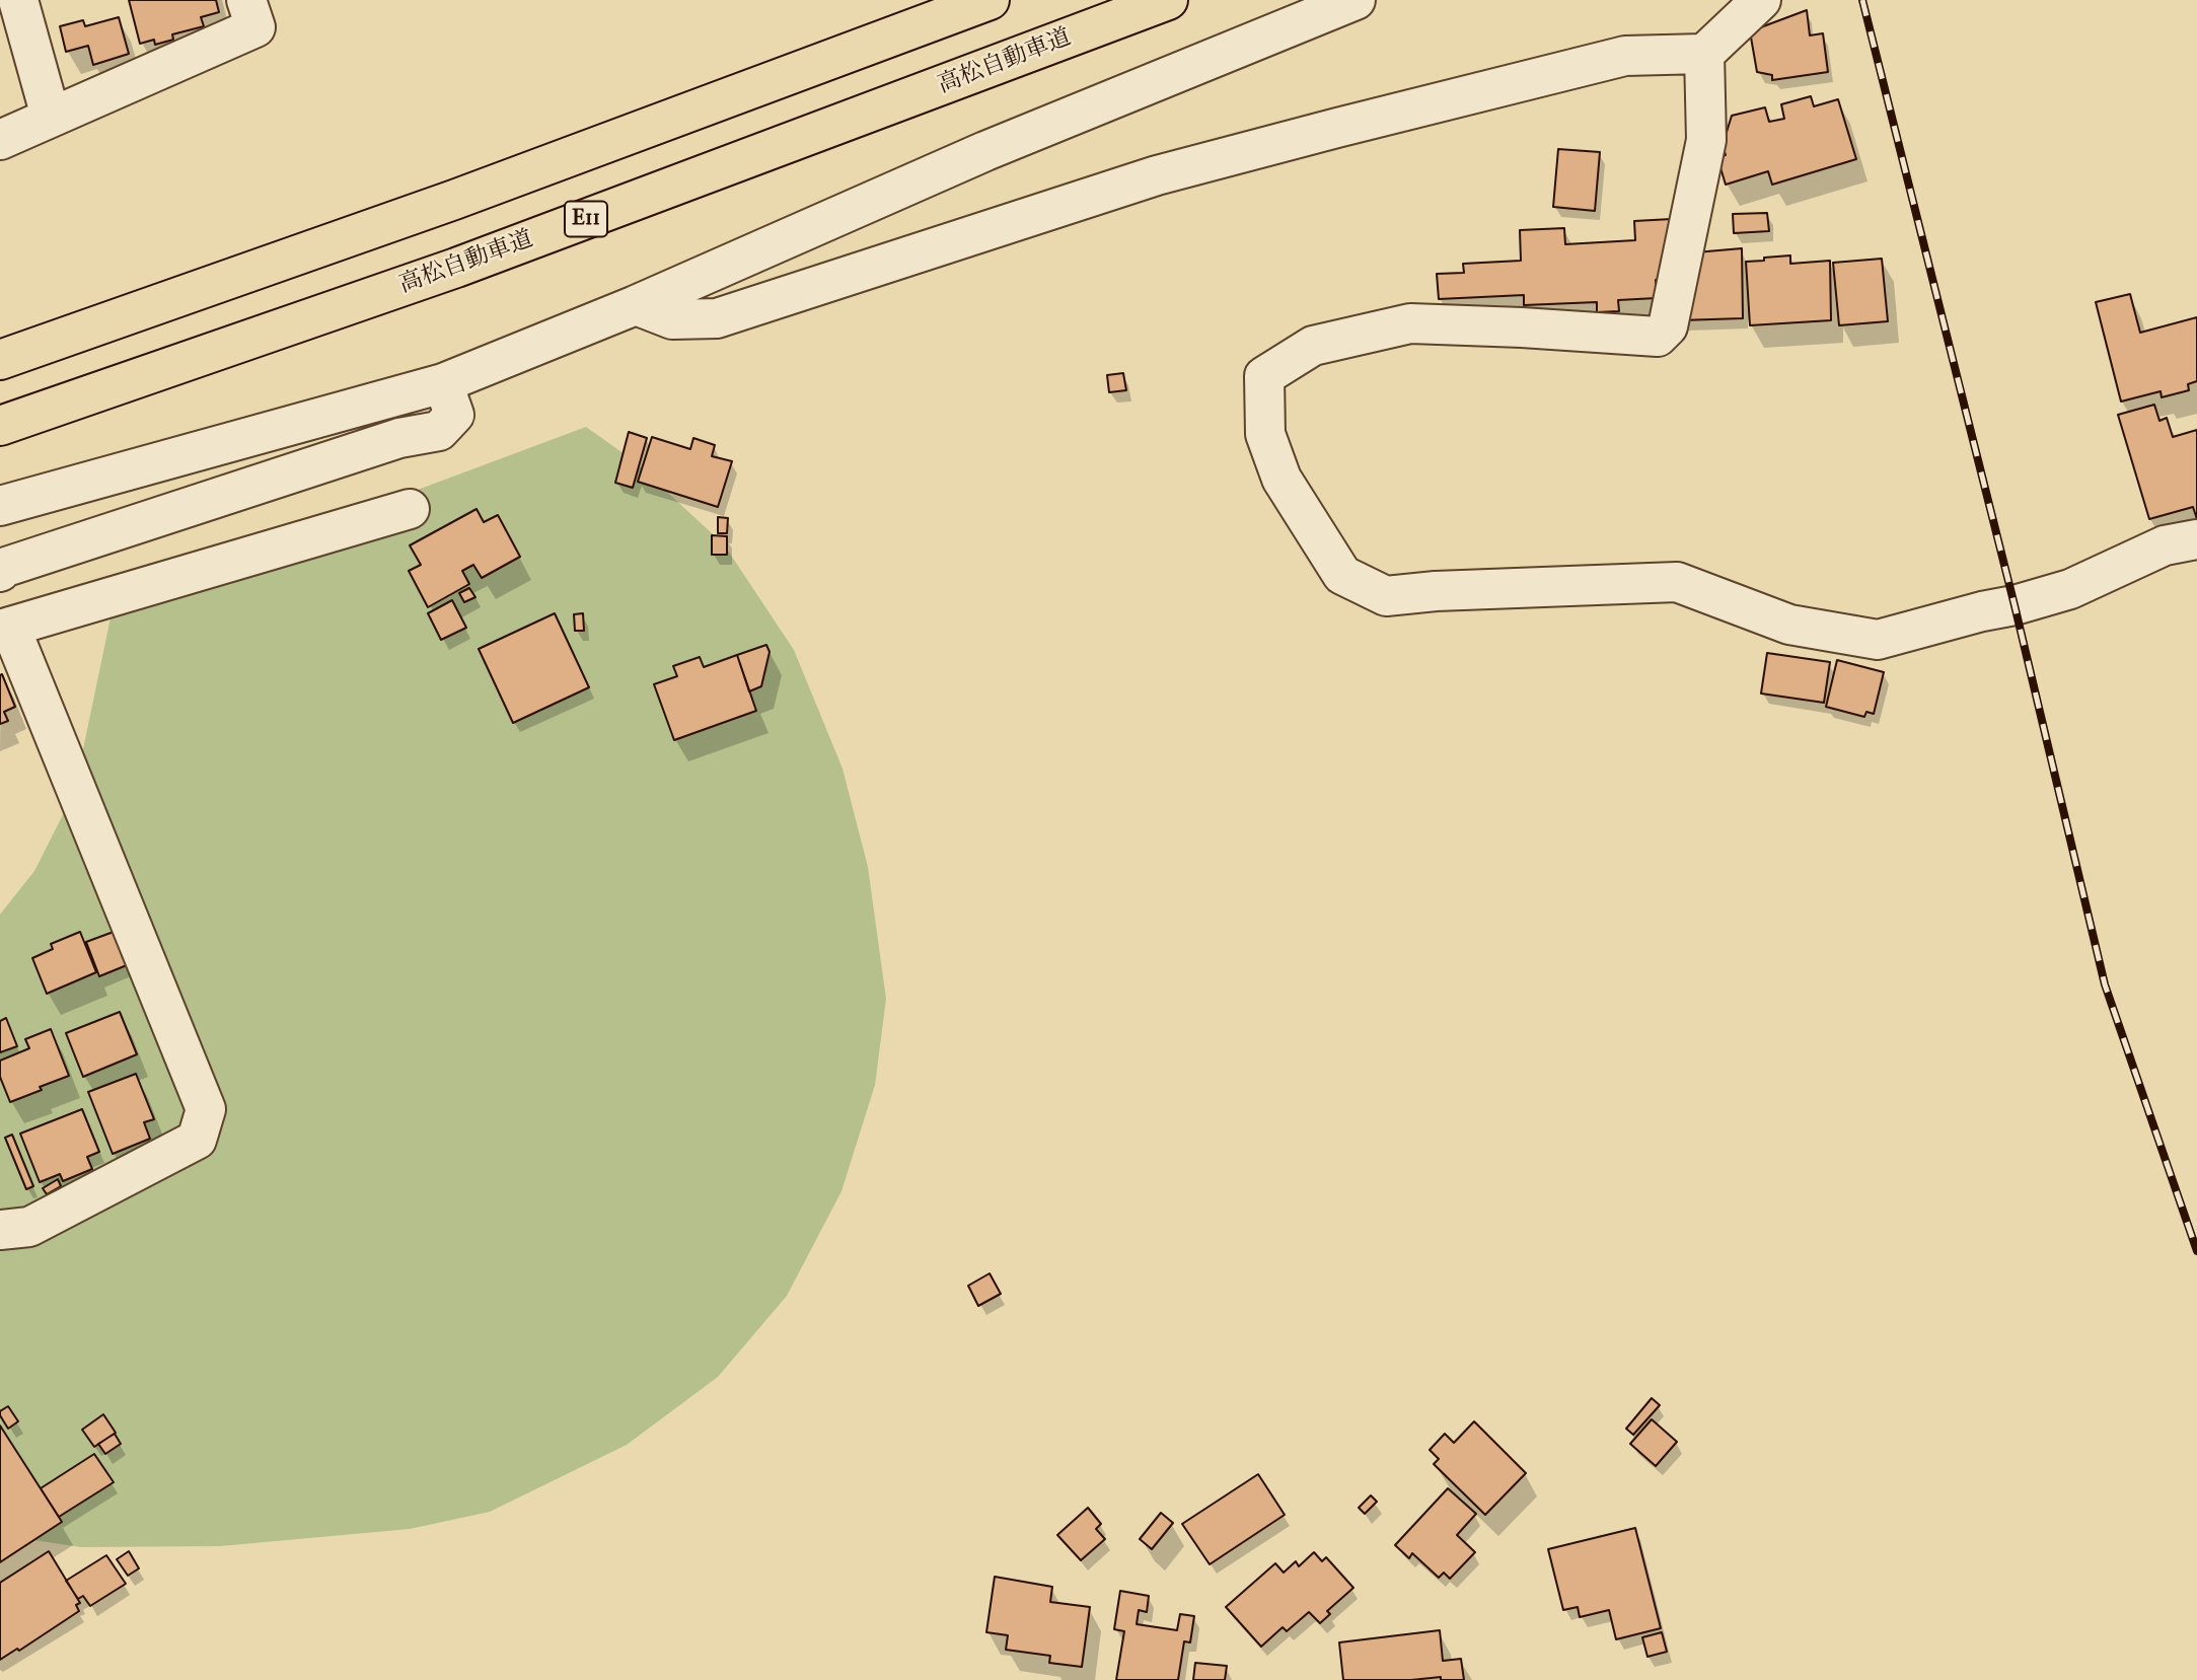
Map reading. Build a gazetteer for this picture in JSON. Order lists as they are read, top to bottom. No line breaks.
{"streets":{"highway":["高松自動車道","E11"]}}
